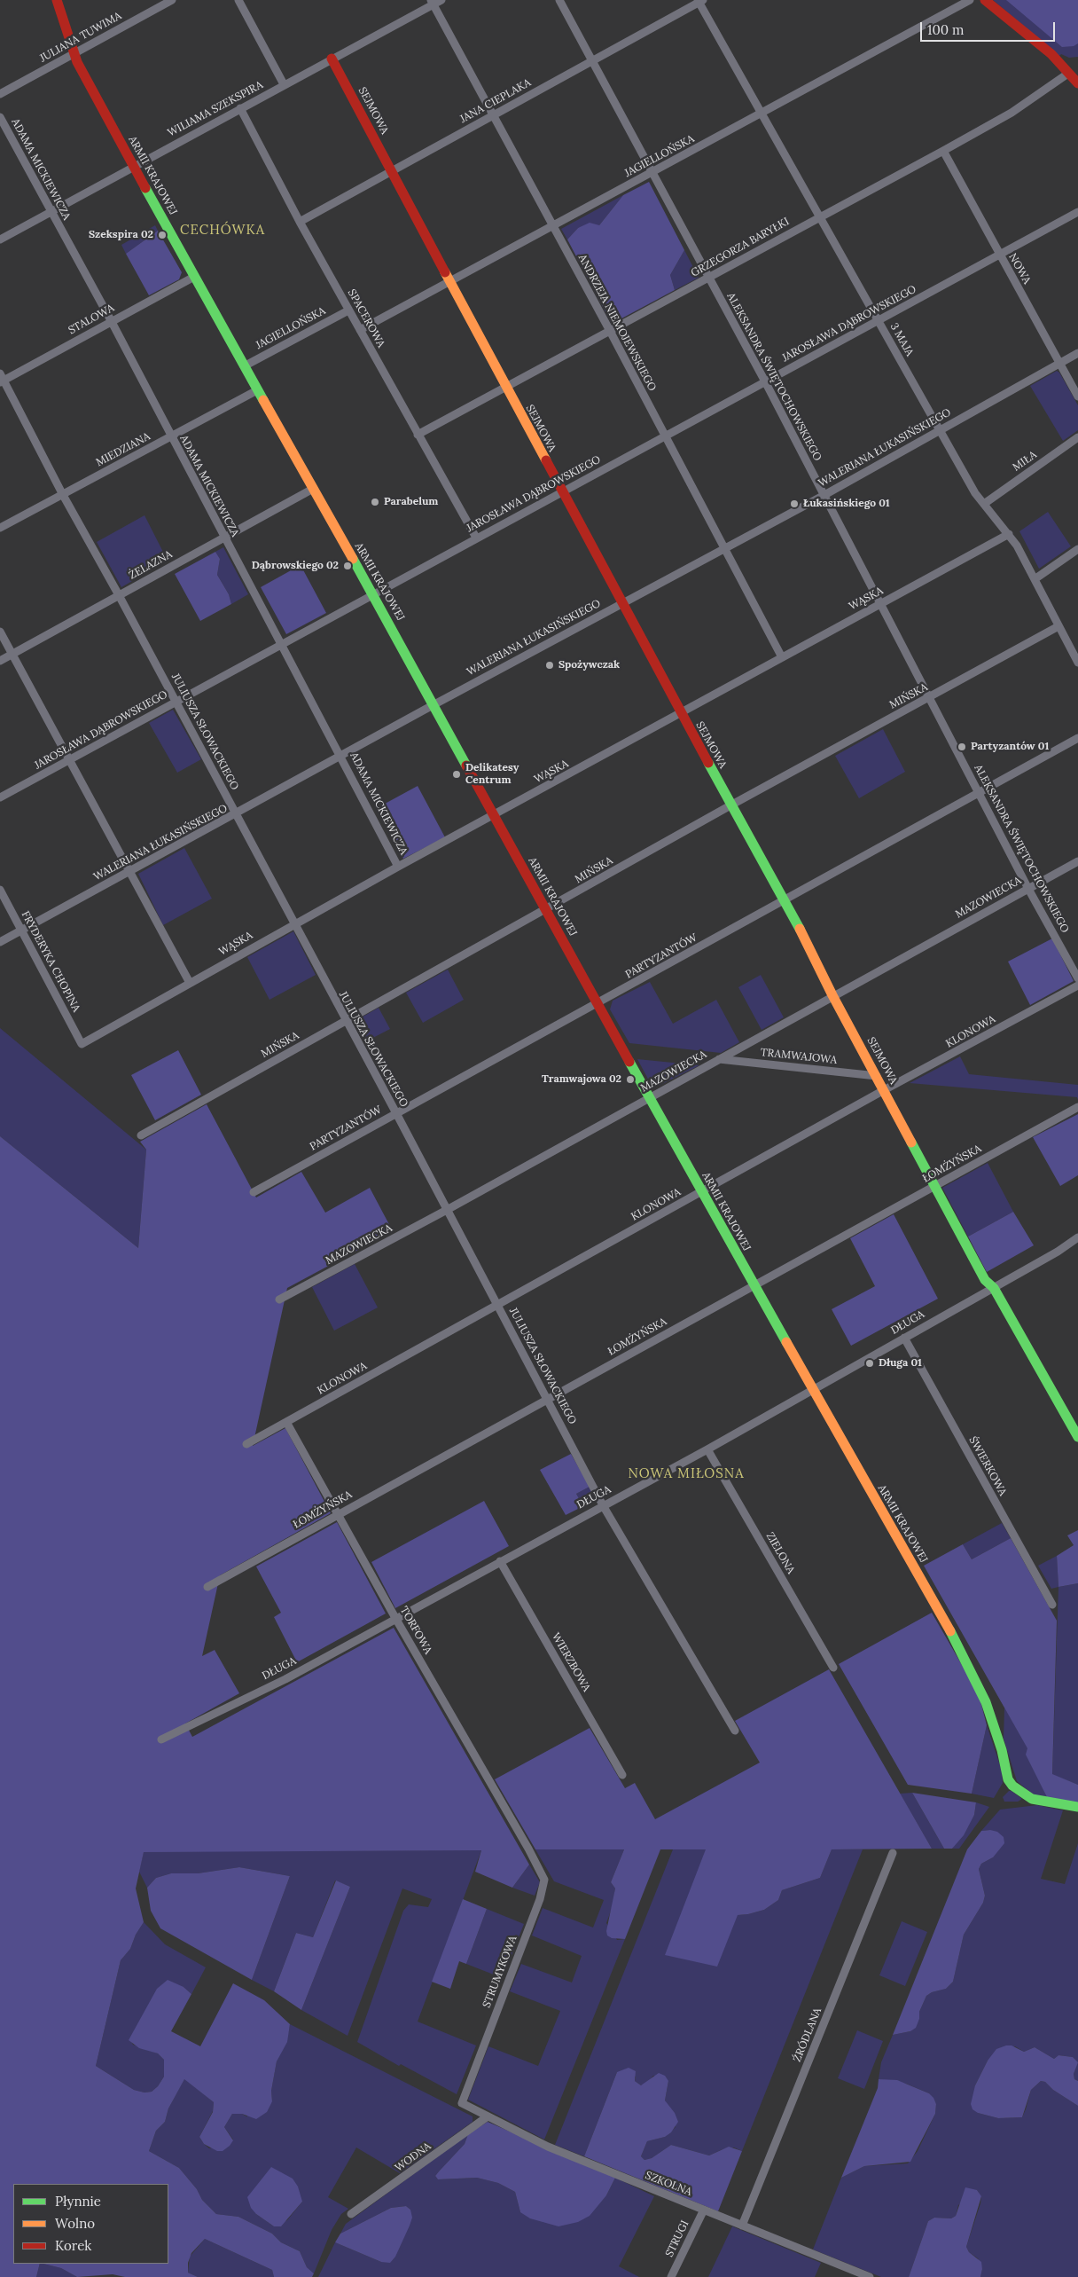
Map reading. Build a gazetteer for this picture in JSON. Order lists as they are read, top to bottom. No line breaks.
{"streets":{"street":["JULIANA TUWIMA","JANA CIEPLAKA","WILIAMA SZEKSPIRA","SEJMOWA","JAGIELLOŃSKA","ADAMA MICKIEWICZA","ARMII KRAJOWEJ","GRZEGORZA BARYŁKI","NOWA","SPACEROWA","STALOWA","ANDRZEJA NIEMOJEWSKIEGO","JAROSŁAWA DĄBROWSKIEGO","3 MAJA","ALEKSANDRA ŚWIĘTOCHOWSKIEGO","WALERIANA ŁUKASIŃSKIEGO","MIEDZIANA","MIŁA","ŻELAZNA","WĄSKA","MIŃSKA","JULIUSZA SŁOWACKIEGO","MAZOWIECKA","PARTYZANTÓW","FRYDERYKA CHOPINA","KLONOWA","TRAMWAJOWA","ŁOMŻYŃSKA","DŁUGA","ŚWIERKOWA","ZIELONA","TORFOWA","WIERZBOWA","STRUMYKOWA","ŹRÓDLANA","WODNA","SZKOLNA","STRUGI"]},"crossings":[["JULIANA TUWIMA","ARMII KRAJOWEJ"],["JANA CIEPLAKA","SEJMOWA"],["JANA CIEPLAKA","SPACEROWA"],["JANA CIEPLAKA","ANDRZEJA NIEMOJEWSKIEGO"],["JANA CIEPLAKA","3 MAJA"],["JANA CIEPLAKA","ALEKSANDRA ŚWIĘTOCHOWSKIEGO"],["WILIAMA SZEKSPIRA","SEJMOWA"],["WILIAMA SZEKSPIRA","ADAMA MICKIEWICZA"],["WILIAMA SZEKSPIRA","ARMII KRAJOWEJ"],["WILIAMA SZEKSPIRA","SPACEROWA"],["WILIAMA SZEKSPIRA","ANDRZEJA NIEMOJEWSKIEGO"],["SEJMOWA","JAGIELLOŃSKA"],["SEJMOWA","GRZEGORZA BARYŁKI"],["SEJMOWA","JAROSŁAWA DĄBROWSKIEGO"],["SEJMOWA","WALERIANA ŁUKASIŃSKIEGO"],["SEJMOWA","WĄSKA"],["SEJMOWA","MIŃSKA"],["SEJMOWA","MAZOWIECKA"],["SEJMOWA","PARTYZANTÓW"],["SEJMOWA","KLONOWA"],["SEJMOWA","TRAMWAJOWA"],["SEJMOWA","ŁOMŻYŃSKA"],["SEJMOWA","DŁUGA"],["JAGIELLOŃSKA","ARMII KRAJOWEJ"],["JAGIELLOŃSKA","SPACEROWA"],["JAGIELLOŃSKA","ANDRZEJA NIEMOJEWSKIEGO"],["JAGIELLOŃSKA","3 MAJA"],["JAGIELLOŃSKA","ALEKSANDRA ŚWIĘTOCHOWSKIEGO"],["ADAMA MICKIEWICZA","STALOWA"],["ADAMA MICKIEWICZA","JAROSŁAWA DĄBROWSKIEGO"],["ADAMA MICKIEWICZA","WALERIANA ŁUKASIŃSKIEGO"],["ADAMA MICKIEWICZA","MIEDZIANA"],["ADAMA MICKIEWICZA","ŻELAZNA"],["ADAMA MICKIEWICZA","WĄSKA"],["ARMII KRAJOWEJ","STALOWA"],["ARMII KRAJOWEJ","JAROSŁAWA DĄBROWSKIEGO"],["ARMII KRAJOWEJ","WALERIANA ŁUKASIŃSKIEGO"],["ARMII KRAJOWEJ","MIEDZIANA"],["ARMII KRAJOWEJ","ŻELAZNA"],["ARMII KRAJOWEJ","WĄSKA"],["ARMII KRAJOWEJ","MIŃSKA"],["ARMII KRAJOWEJ","MAZOWIECKA"],["ARMII KRAJOWEJ","PARTYZANTÓW"],["ARMII KRAJOWEJ","KLONOWA"],["ARMII KRAJOWEJ","ŁOMŻYŃSKA"],["ARMII KRAJOWEJ","DŁUGA"],["GRZEGORZA BARYŁKI","NOWA"],["GRZEGORZA BARYŁKI","SPACEROWA"],["GRZEGORZA BARYŁKI","ANDRZEJA NIEMOJEWSKIEGO"],["GRZEGORZA BARYŁKI","3 MAJA"],["GRZEGORZA BARYŁKI","ALEKSANDRA ŚWIĘTOCHOWSKIEGO"],["NOWA","JAROSŁAWA DĄBROWSKIEGO"],["NOWA","WALERIANA ŁUKASIŃSKIEGO"],["SPACEROWA","JAROSŁAWA DĄBROWSKIEGO"],["STALOWA","JULIUSZA SŁOWACKIEGO"],["ANDRZEJA NIEMOJEWSKIEGO","JAROSŁAWA DĄBROWSKIEGO"],["ANDRZEJA NIEMOJEWSKIEGO","WALERIANA ŁUKASIŃSKIEGO"],["ANDRZEJA NIEMOJEWSKIEGO","WĄSKA"],["JAROSŁAWA DĄBROWSKIEGO","3 MAJA"],["JAROSŁAWA DĄBROWSKIEGO","ALEKSANDRA ŚWIĘTOCHOWSKIEGO"],["JAROSŁAWA DĄBROWSKIEGO","JULIUSZA SŁOWACKIEGO"],["3 MAJA","WALERIANA ŁUKASIŃSKIEGO"],["3 MAJA","MIŁA"],["3 MAJA","WĄSKA"],["3 MAJA","MIŃSKA"],["ALEKSANDRA ŚWIĘTOCHOWSKIEGO","WALERIANA ŁUKASIŃSKIEGO"],["ALEKSANDRA ŚWIĘTOCHOWSKIEGO","WĄSKA"],["ALEKSANDRA ŚWIĘTOCHOWSKIEGO","MIŃSKA"],["ALEKSANDRA ŚWIĘTOCHOWSKIEGO","MAZOWIECKA"],["ALEKSANDRA ŚWIĘTOCHOWSKIEGO","PARTYZANTÓW"],["WALERIANA ŁUKASIŃSKIEGO","JULIUSZA SŁOWACKIEGO"],["WALERIANA ŁUKASIŃSKIEGO","FRYDERYKA CHOPINA"],["MIEDZIANA","JULIUSZA SŁOWACKIEGO"],["ŻELAZNA","JULIUSZA SŁOWACKIEGO"],["WĄSKA","JULIUSZA SŁOWACKIEGO"],["WĄSKA","FRYDERYKA CHOPINA"],["MIŃSKA","JULIUSZA SŁOWACKIEGO"],["JULIUSZA SŁOWACKIEGO","MAZOWIECKA"],["JULIUSZA SŁOWACKIEGO","PARTYZANTÓW"],["JULIUSZA SŁOWACKIEGO","KLONOWA"],["JULIUSZA SŁOWACKIEGO","ŁOMŻYŃSKA"],["JULIUSZA SŁOWACKIEGO","DŁUGA"],["MAZOWIECKA","TRAMWAJOWA"],["KLONOWA","TORFOWA"],["ŁOMŻYŃSKA","TORFOWA"],["DŁUGA","ŚWIERKOWA"],["DŁUGA","ZIELONA"],["DŁUGA","TORFOWA"],["DŁUGA","WIERZBOWA"],["TORFOWA","STRUMYKOWA"],["STRUMYKOWA","SZKOLNA"],["ŹRÓDLANA","SZKOLNA"],["WODNA","SZKOLNA"],["SZKOLNA","STRUGI"]],"districts":["CECHÓWKA","NOWA MIŁOSNA"],"places":["Szekspira 02","Parabelum","Łukasińskiego 01","Dąbrowskiego 02","Spożywczak","Partyzantów 01","Delikatesy Centrum","Tramwajowa 02","Długa 01"],"legend":["Płynnie","Wolno","Korek"],"scale_bar":"100 m"}
